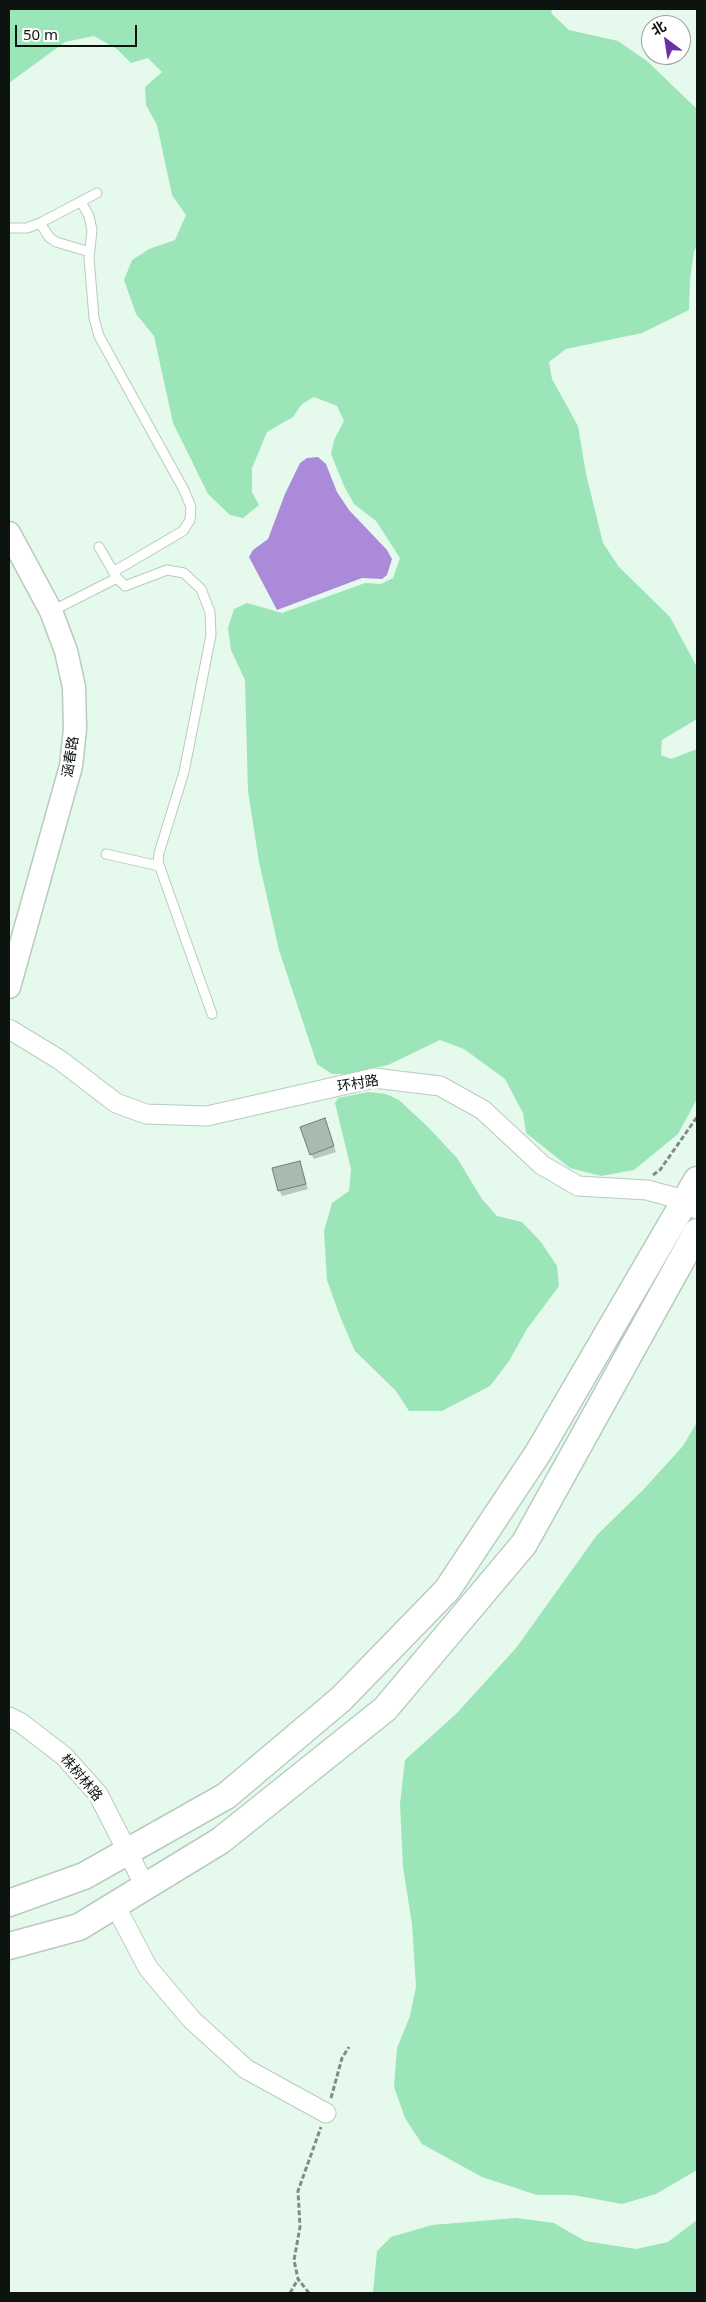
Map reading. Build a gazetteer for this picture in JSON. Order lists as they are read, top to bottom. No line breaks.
{"streets":{"street":["涵春路","环村路","株树林路"]},"scale_bar":"50 m","north":"top left"}
